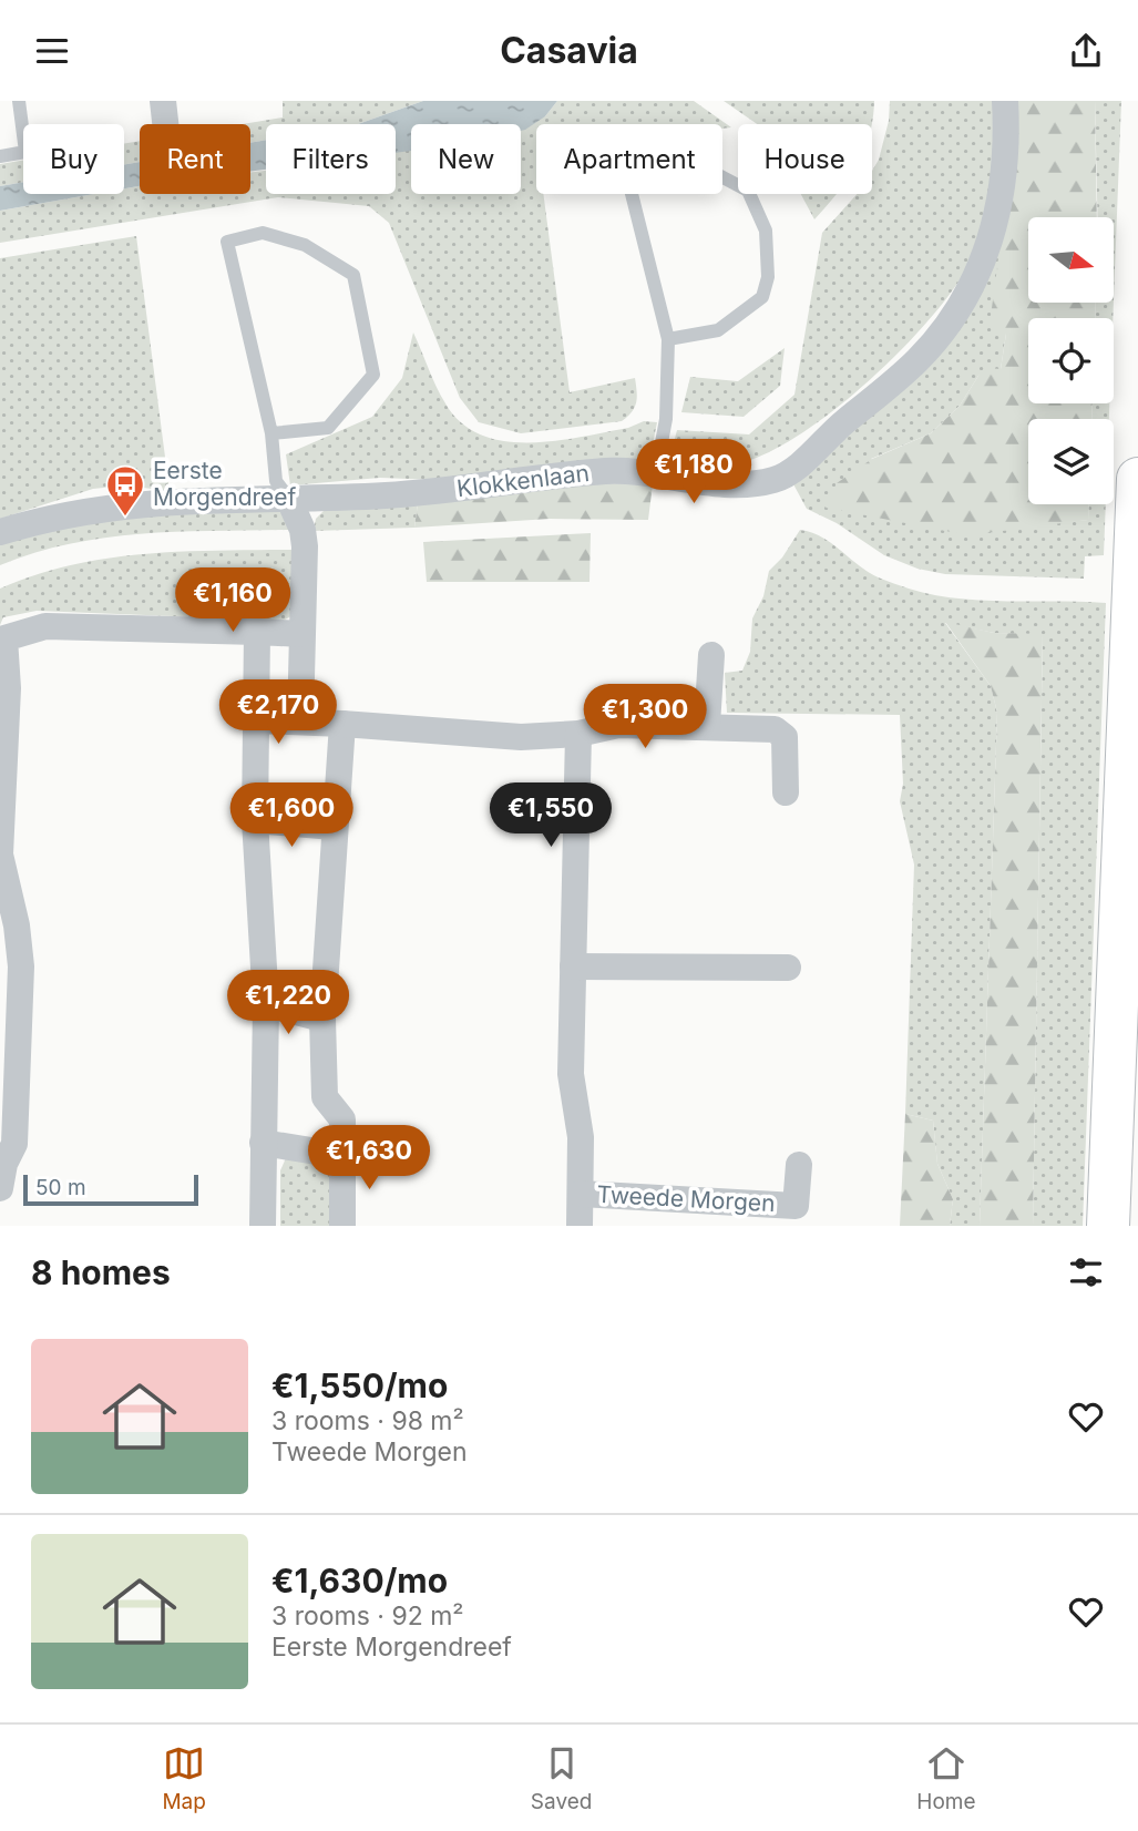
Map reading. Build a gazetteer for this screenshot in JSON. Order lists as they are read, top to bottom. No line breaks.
{"streets":{"street":["Klokkenlaan","Tweede Morgen"]},"places":{"bus stop":["Eerste Morgendreef"]},"scale_bar":"50 m","north":"right","page":{"header":"Casavia","chip":["Buy","Rent","Filters","New","Apartment","House"],"price":["€1,180","€1,160","€2,170","€1,300","€1,600","€1,550","€1,220","€1,630"],"scale":"50 m","heading":"8 homes","list":[{"name":"€1,550/mo","note":"3 rooms · 98 m² · Tweede Morgen"},{"name":"€1,630/mo","note":"3 rooms · 92 m² · Eerste Morgendreef"}],"tabs":["Map","Saved","Home"]}}
